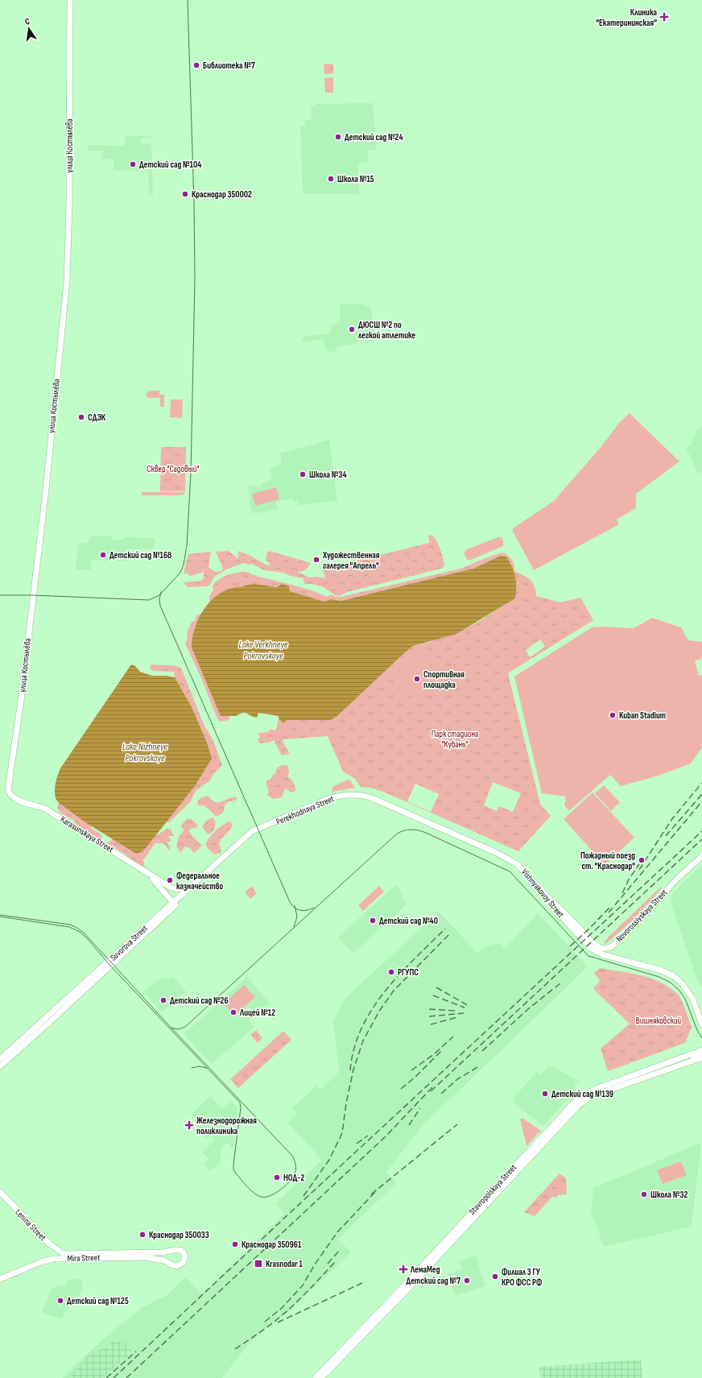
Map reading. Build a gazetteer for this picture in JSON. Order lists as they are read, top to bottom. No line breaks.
{"streets":{"main road":["улица Костылёва","Perekhodnaya Street","Karasunskaya Street","Vishnyakovoy Street","Novorossiyskaya Street","Suvorova Street","Stavropolskaya Street","Lenina Street","Mira Street"]},"crossings":[["улица Костылёва","Karasunskaya Street"],["Perekhodnaya Street","Vishnyakovoy Street"],["Perekhodnaya Street","Suvorova Street"],["Karasunskaya Street","Suvorova Street"],["Vishnyakovoy Street","Novorossiyskaya Street"],["Lenina Street","Mira Street"]],"water":["Lake Verkhneye Pokrovskoye","Lake Nizhneye Pokrovskoye"],"parks":["Сквер \"Садовый\"","Парк стадиона \"Кубань\"","Вишняковский"],"places":{"health":["Клиника \"Екатерининская\"","Железнодорожная поликлиника","ЛемаМед"],"other":["Библиотека №7","Детский сад №24","Детский сад №104","Школа №15","Краснодар 350002","ДЮСШ №2 по легкой атлетике","СДЭК","Школа №34","Детский сад №168","Художественная галерея \"Апрель\"","Спортивная площадка","Kuban Stadium","Пожарный поезд ст. \"Краснодар\"","Федеральное казначейство","Детский сад №40","РГУПС","Детский сад №26","Лицей №12","Детский сад №139","НОД-2","Школа №32","Краснодар 350033","Краснодар 350961","Филиал 3 ГУ КРО ФСС РФ","Детский сад №7","Детский сад №125"],"transit":["Krasnodar 1"]},"north":"top"}
